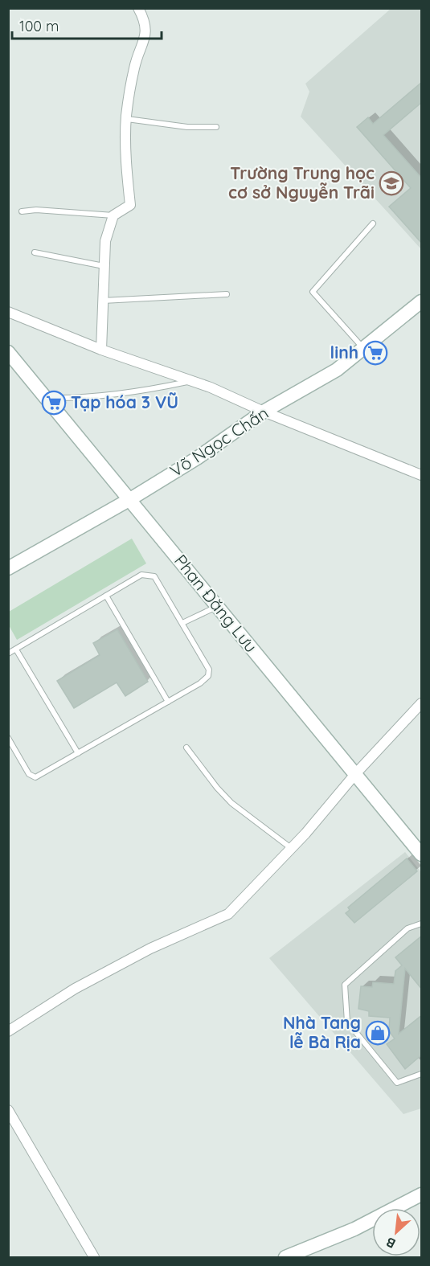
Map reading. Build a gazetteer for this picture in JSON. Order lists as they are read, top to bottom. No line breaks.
{"streets":{"street":["Võ Ngọc Chấn","Phan Đăng Lưu"]},"crossings":[["Võ Ngọc Chấn","Phan Đăng Lưu"]],"places":{"school or university":["Trường Trung học cơ sở Nguyễn Trãi"],"supermarket":["linh","Tạp hóa 3 VŨ"],"shop":["Nhà Tang lễ Bà Rịa"]},"scale_bar":"100 m","north":"bottom left"}
